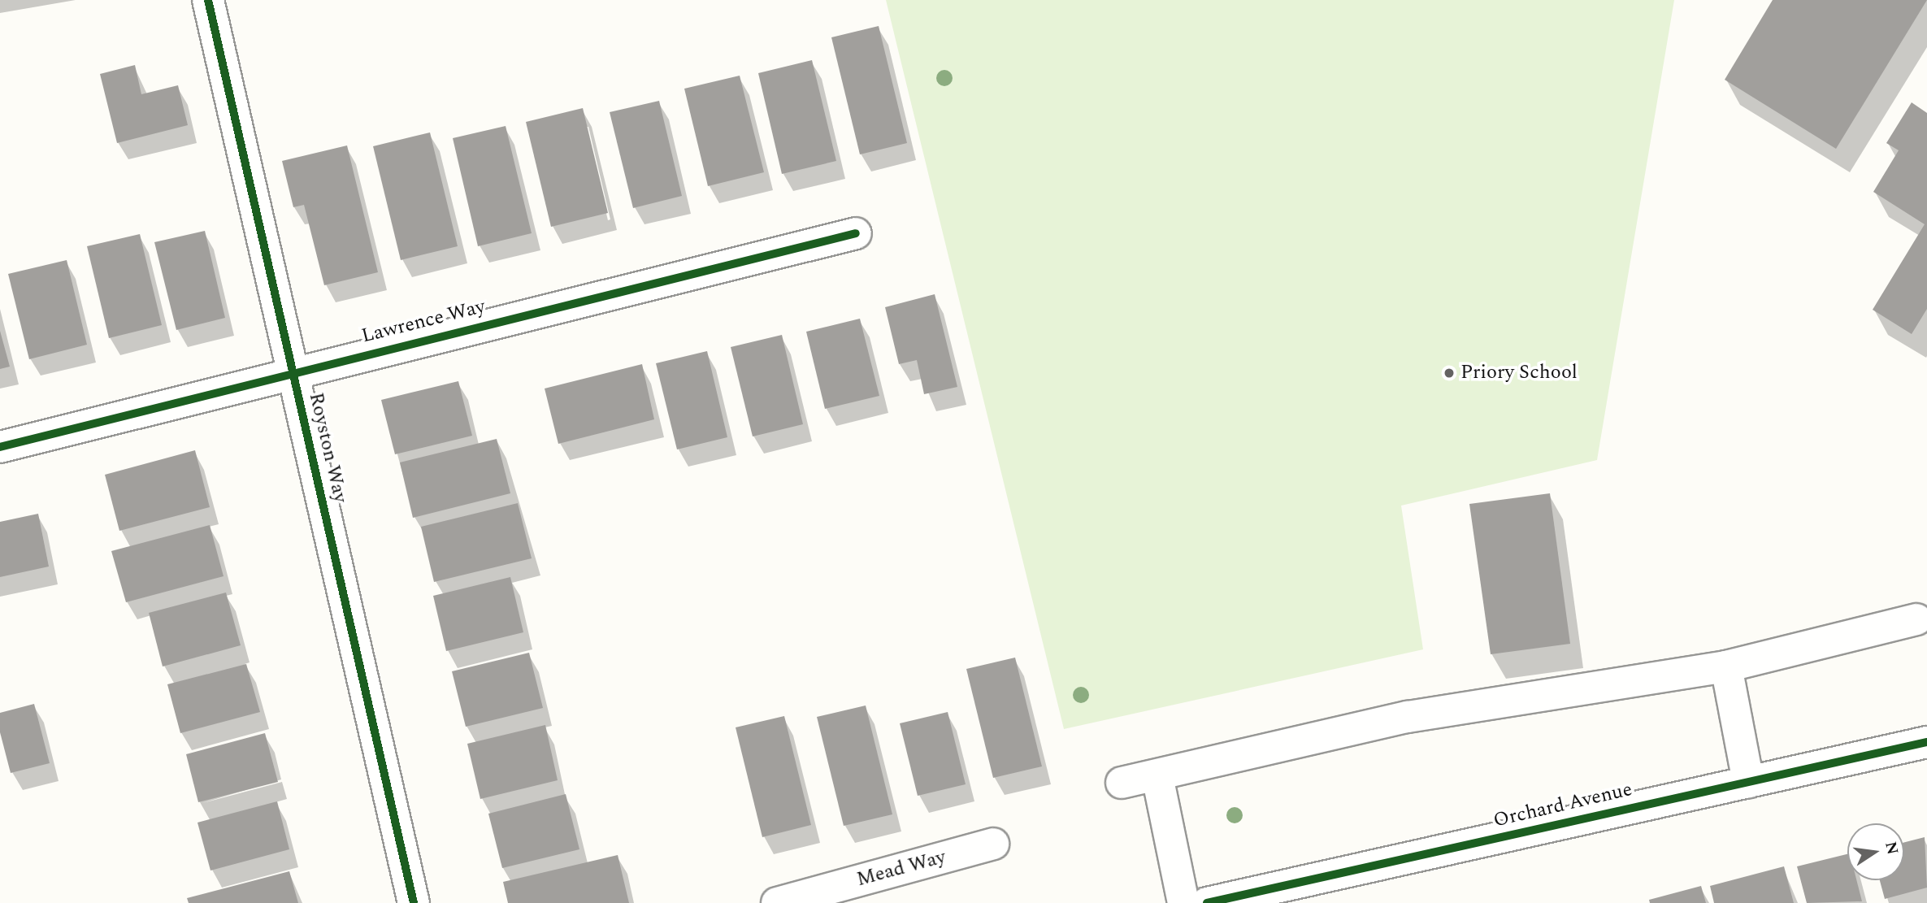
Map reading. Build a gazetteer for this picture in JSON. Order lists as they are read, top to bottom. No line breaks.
{"streets":{"street":["Lawrence Way","Royston Way","Orchard Avenue","Mead Way"]},"crossings":[["Lawrence Way","Royston Way"]],"places":["Priory School"],"north":"right"}
